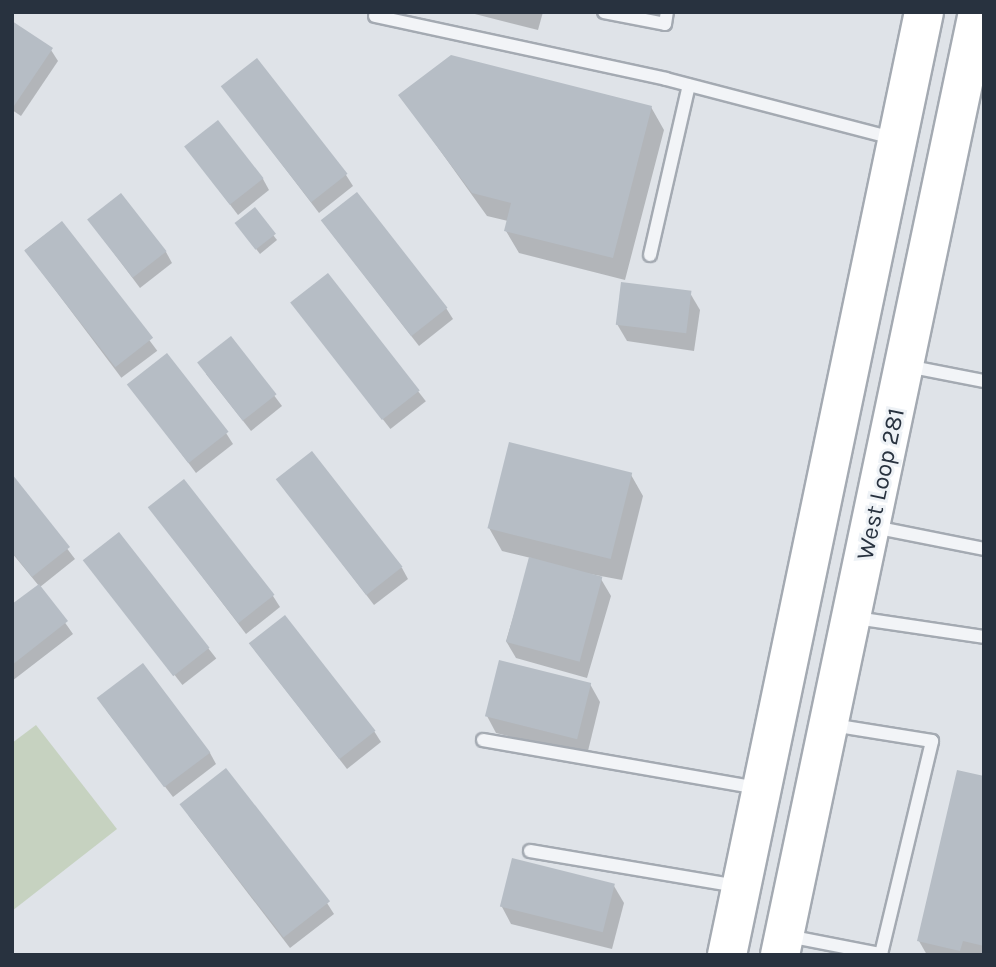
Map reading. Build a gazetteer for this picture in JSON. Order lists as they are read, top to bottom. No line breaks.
{"streets":{"highway":["West Loop 281"]}}
